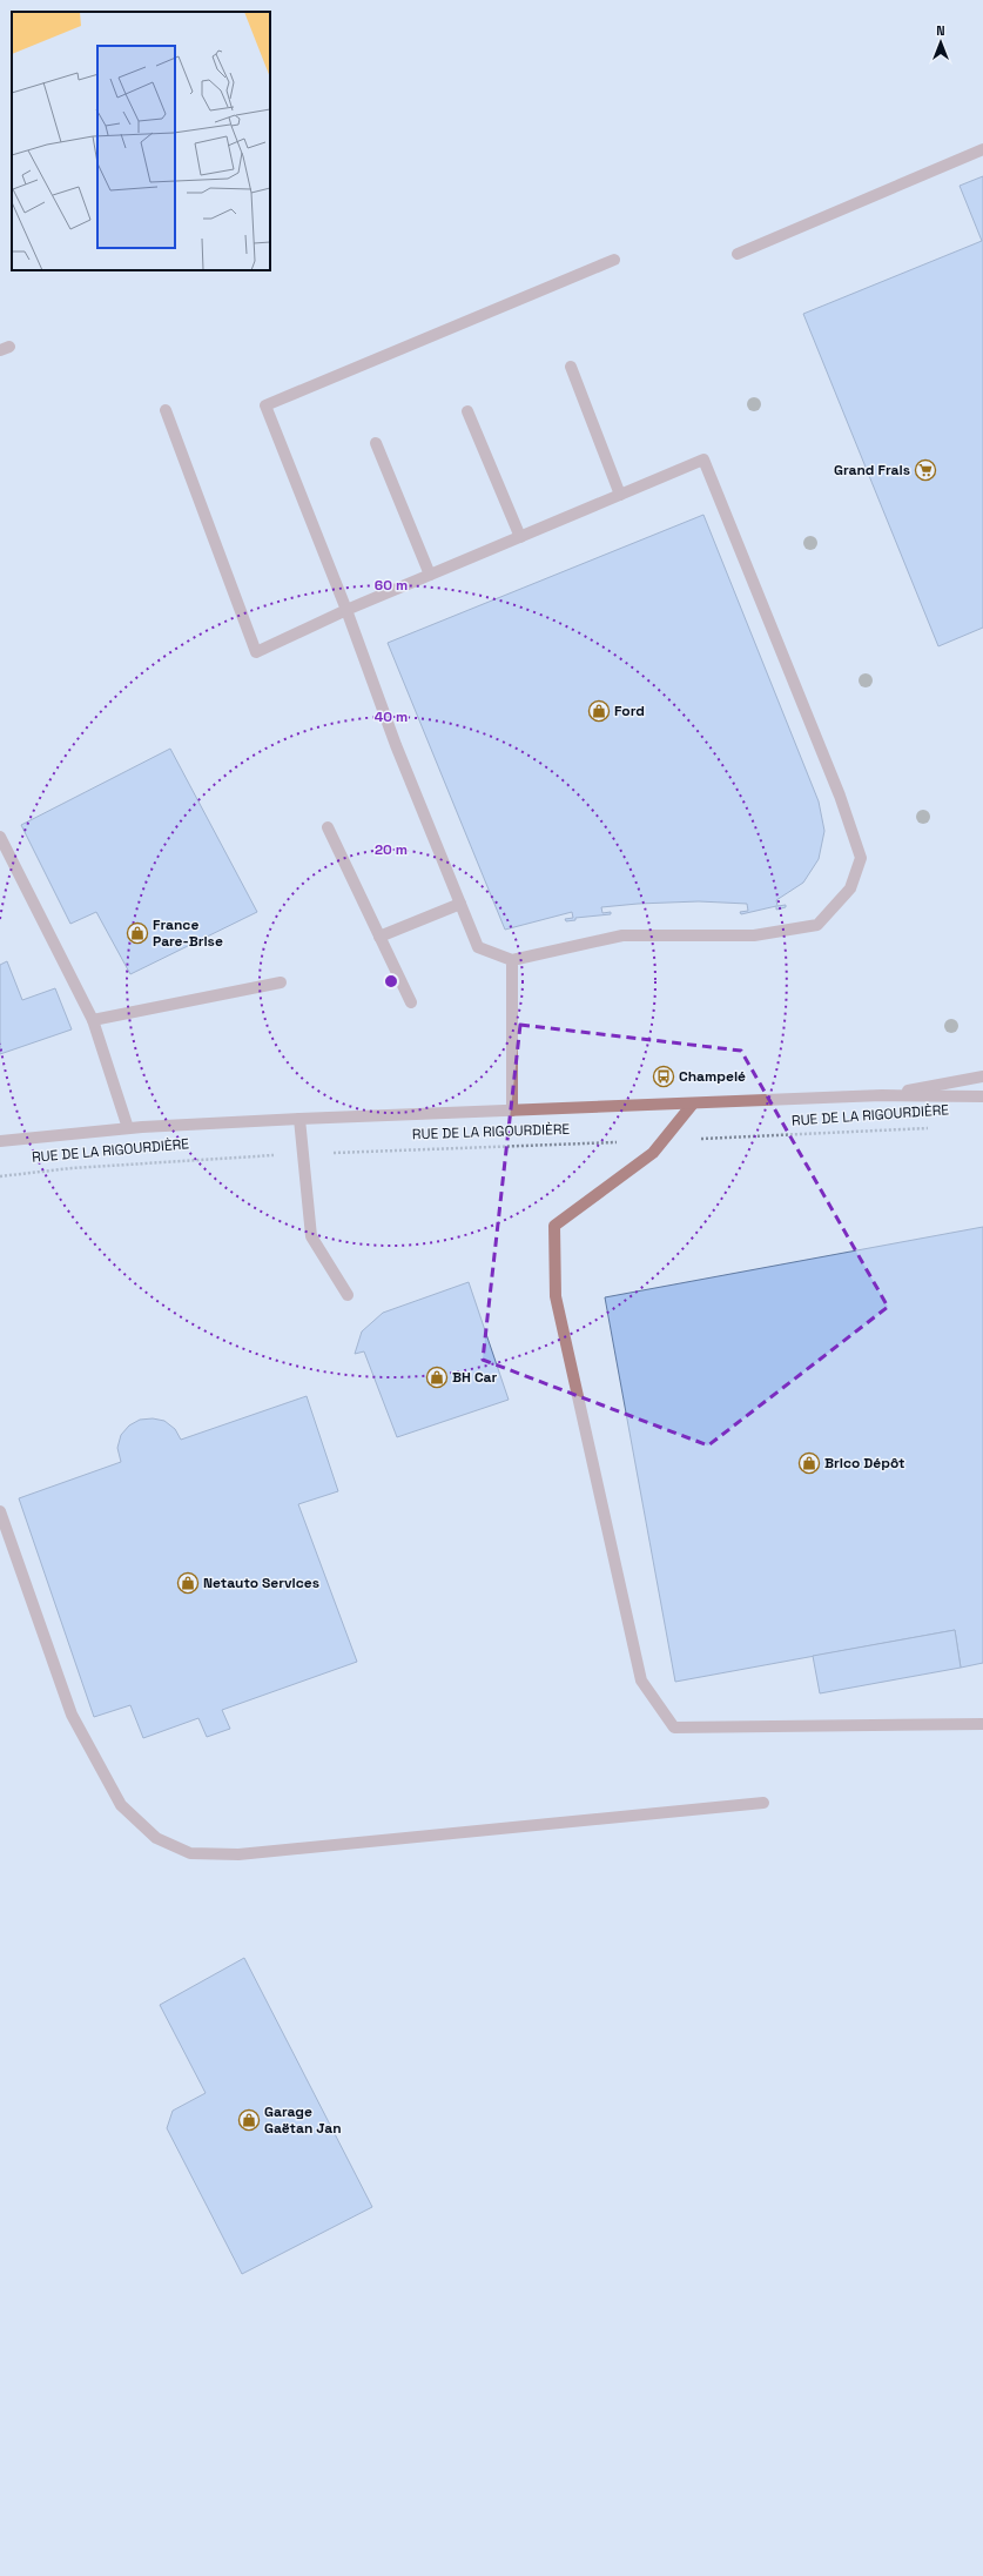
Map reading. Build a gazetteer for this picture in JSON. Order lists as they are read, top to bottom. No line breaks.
{"streets":{"street":["RUE DE LA RIGOURDIÈRE"]},"places":{"supermarket":["Grand Frais"],"shop":["Ford","France Pare-Brise","BH Car","Brico Dépôt","Netauto Services","Garage Gaëtan Jan"],"bus stop":["Champelé"]},"north":"top","rings":["60 m","40 m","20 m"]}
